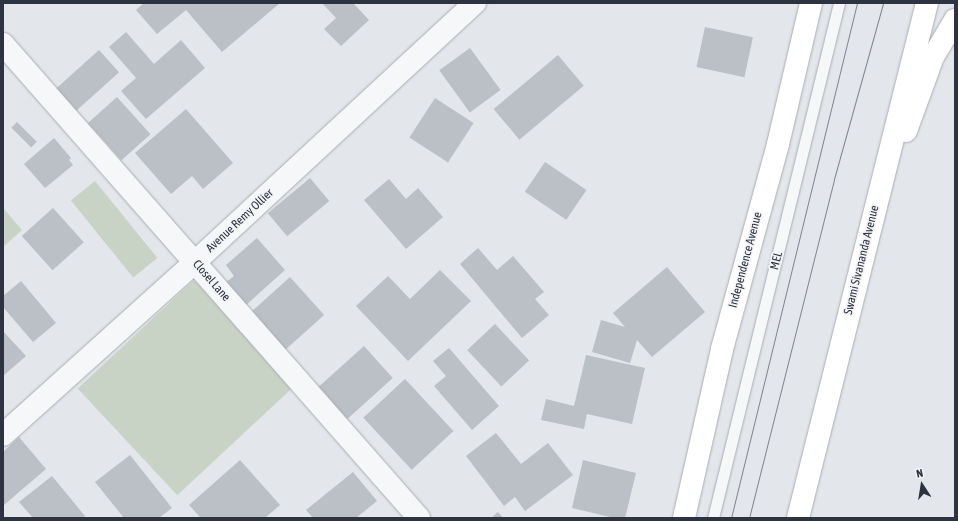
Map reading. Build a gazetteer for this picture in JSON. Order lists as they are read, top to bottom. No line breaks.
{"streets":{"street":["Avenue Remy Ollier","Independence Avenue","Swami Sivananda Avenue","Closel Lane"],"lane":["MEL"]},"crossings":[["Avenue Remy Ollier","Closel Lane"]],"north":"top"}
